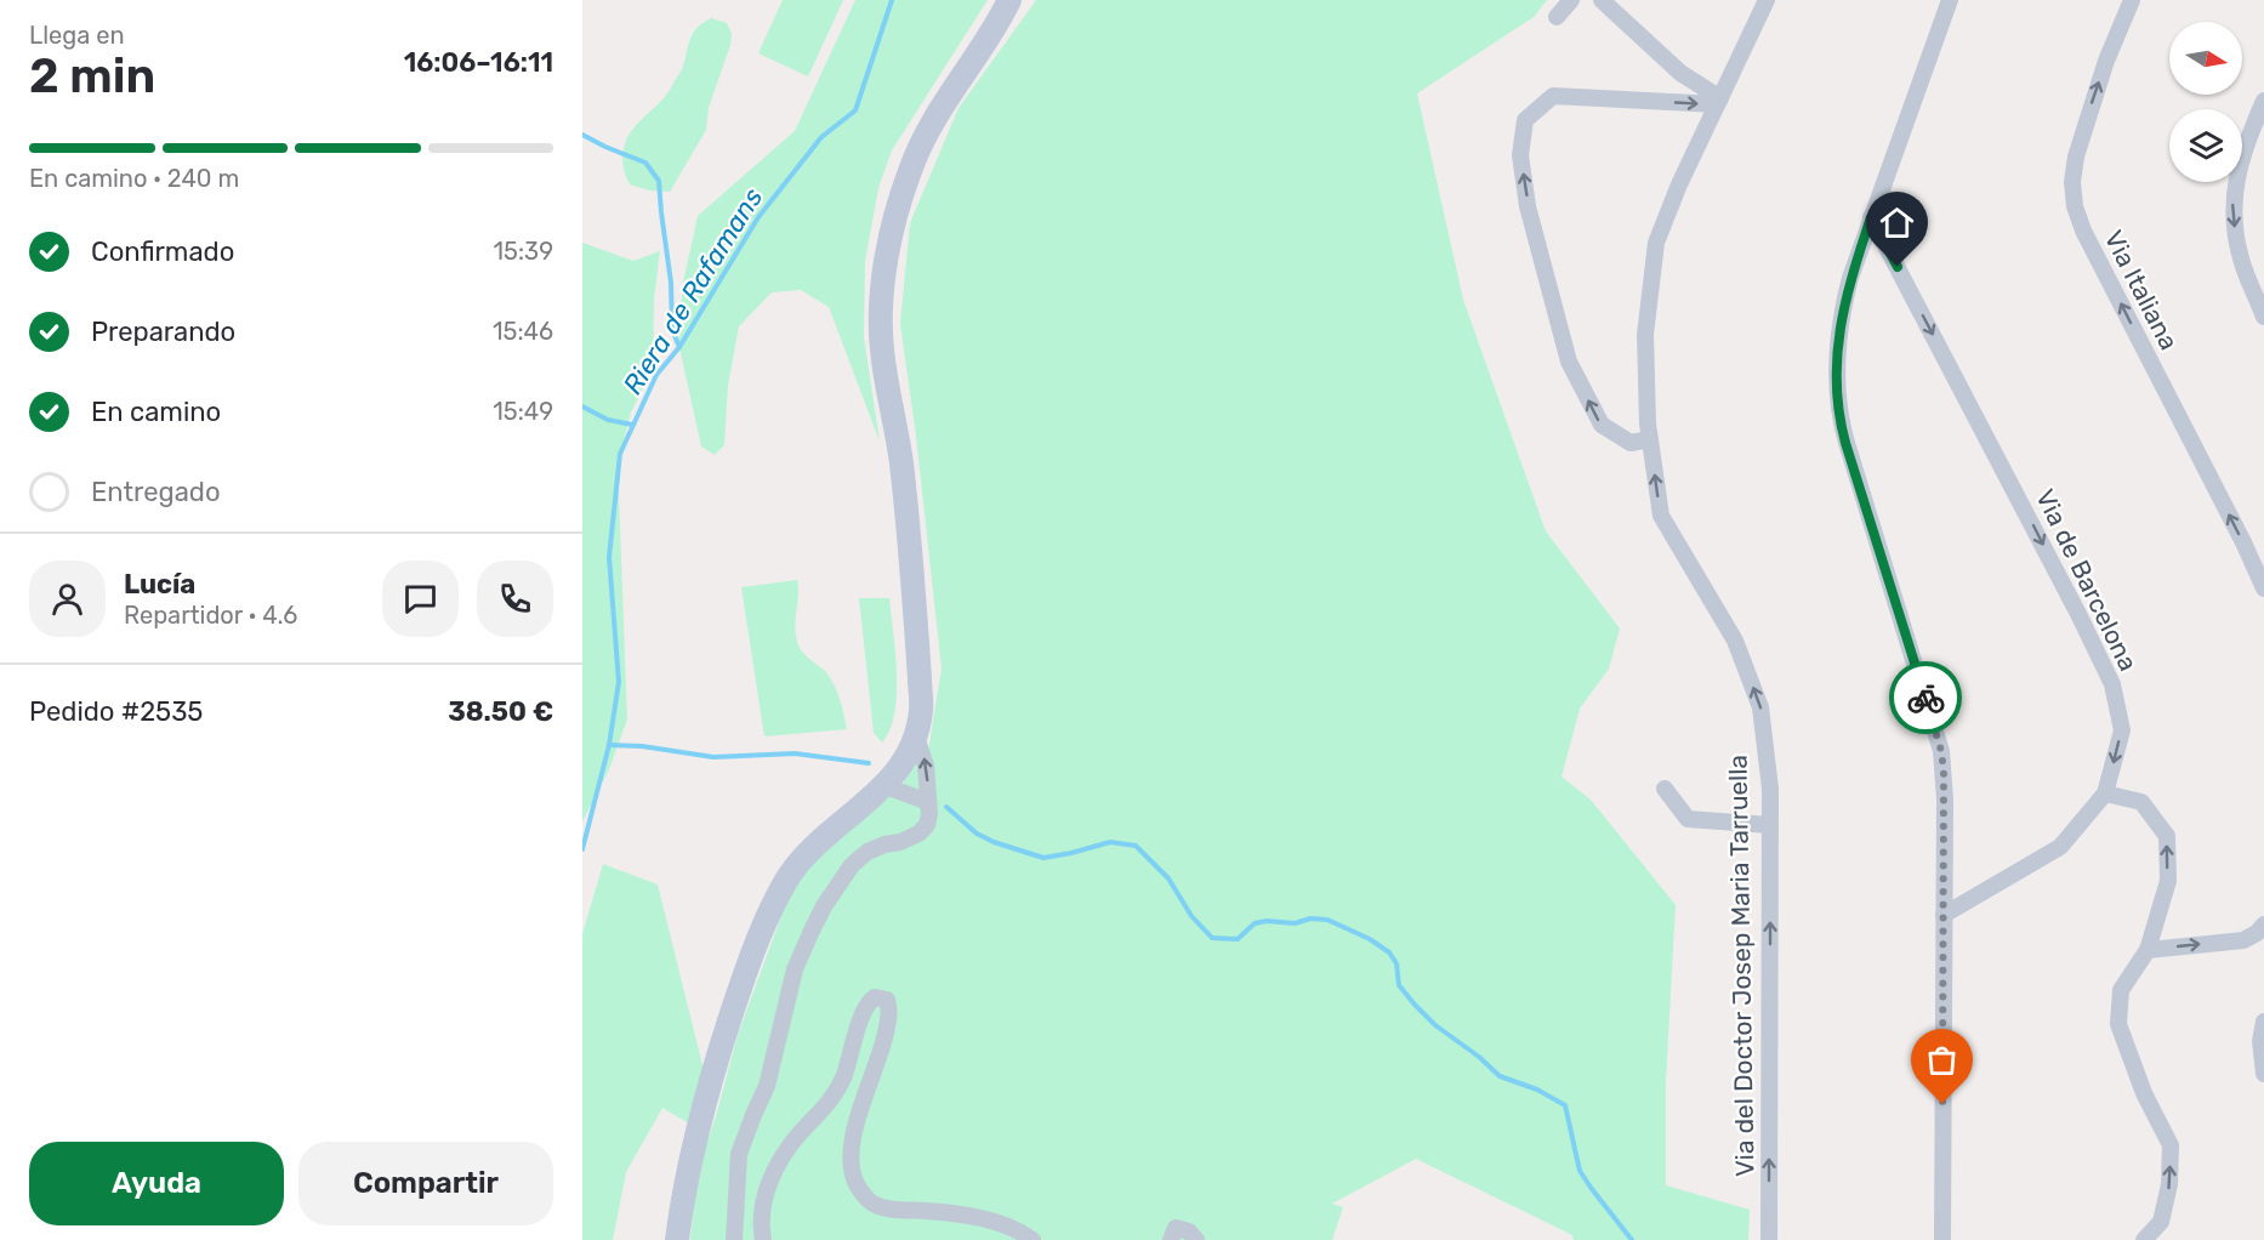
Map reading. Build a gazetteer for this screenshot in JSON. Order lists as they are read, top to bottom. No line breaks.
{"streets":{"street":["Via Italiana","Via de Barcelona","Via del Doctor Josep Maria Tarruella"]},"one_way":["Via Italiana","Via del Doctor Josep Maria Tarruella"],"water":["Riera de Rafamans"],"north":"right","page":{"heading":["2 min","Llega en","16:06–16:11"],"panel":["Lucía","Repartidor · 4.6","Pedido #2535","38.50 €"],"bar":"En camino · 240 m","list":[["Confirmado","15:39"],["Preparando","15:46"],["En camino","15:49"],"Entregado"],"buttons":["Ayuda","Compartir"]}}
